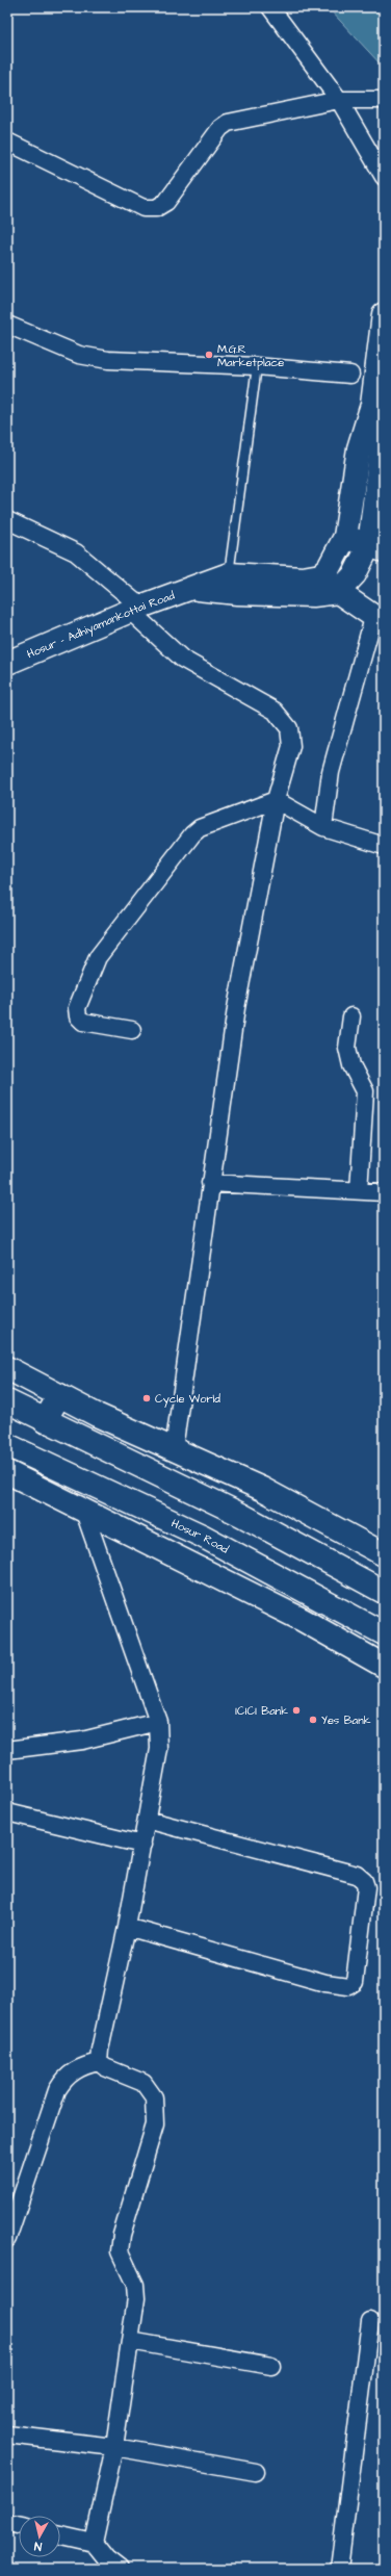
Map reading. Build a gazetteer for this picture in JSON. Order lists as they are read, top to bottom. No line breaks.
{"streets":{"main road":["Hosur - Adhiyamankottai Road","Hosur Road"]},"places":["M.G.R Marketplace","Cycle World","ICICI Bank","Yes Bank"],"north":"bottom"}
